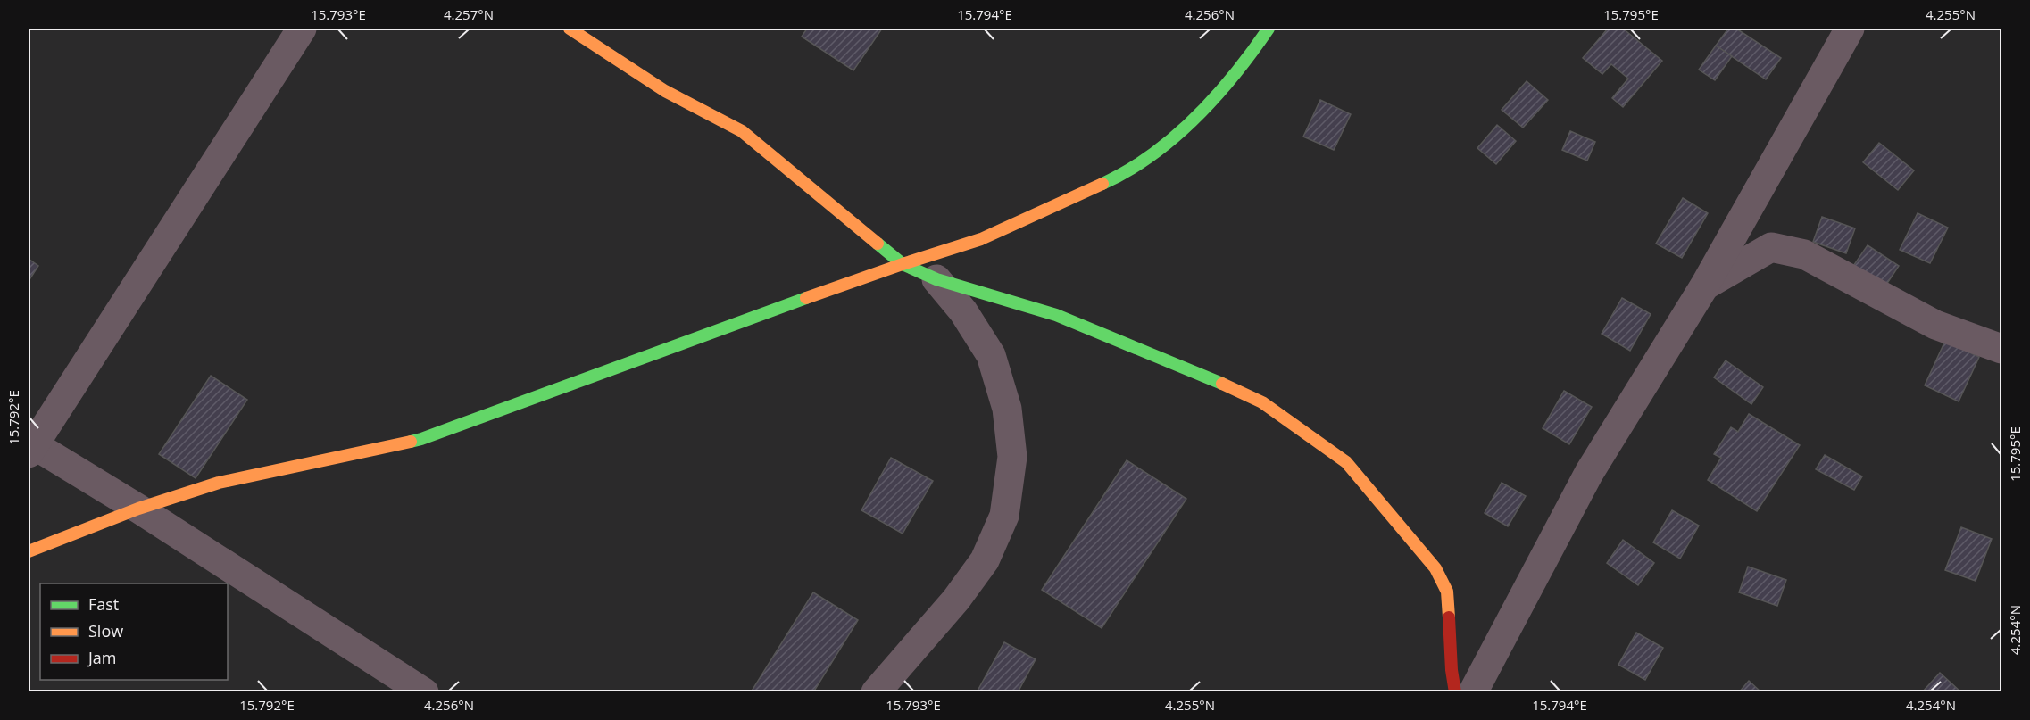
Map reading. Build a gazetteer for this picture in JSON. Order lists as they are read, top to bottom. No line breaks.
{"legend":["Fast","Slow","Jam"],"coordinates":["15.793°E","4.257°N","15.794°E","4.256°N","15.795°E","4.255°N","15.792°E","4.254°N"]}
